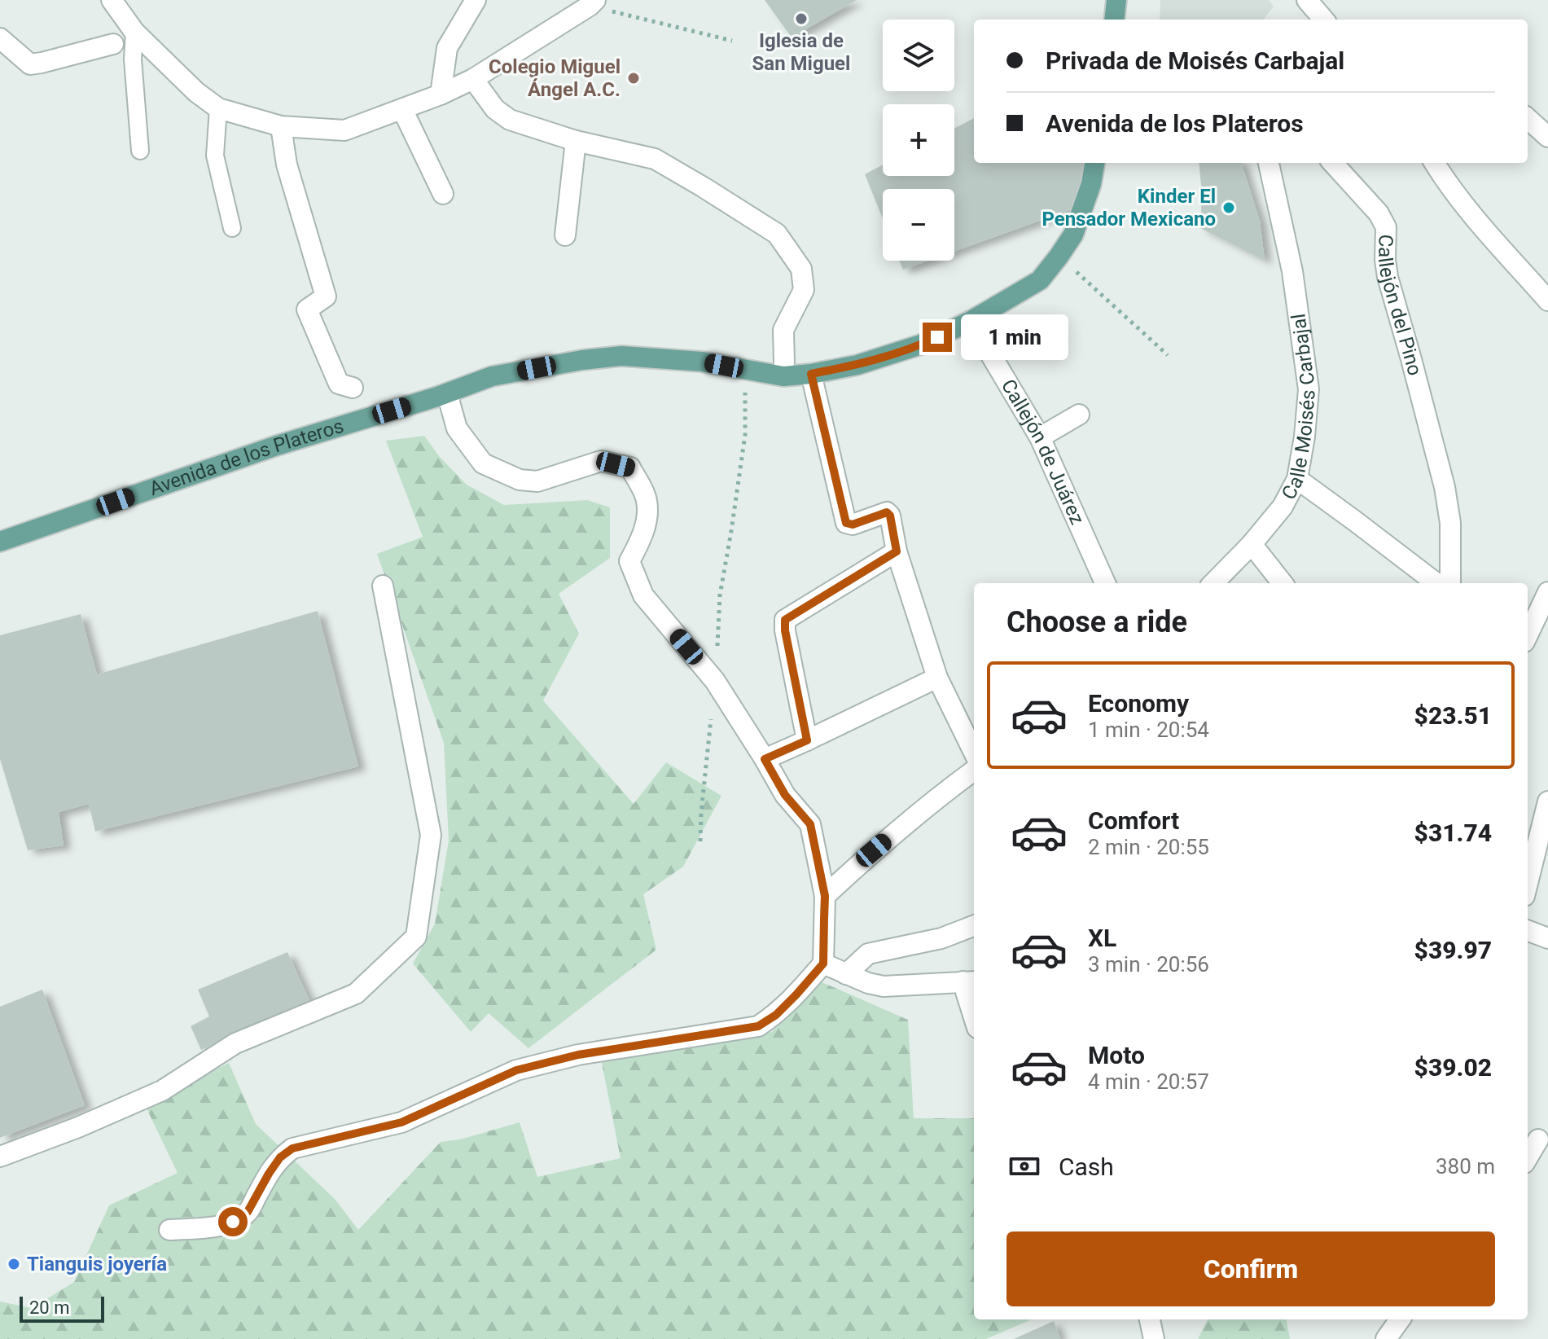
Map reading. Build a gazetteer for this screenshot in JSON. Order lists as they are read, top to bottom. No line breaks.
{"streets":{"main road":["Avenida de los Plateros"],"street":["Callejón del Pino","Calle Moisés Carbajal","Callejón de Juárez"]},"crossings":[["Callejón de Juárez","Avenida de los Plateros"]],"places":["Iglesia de San Miguel","Colegio Miguel Ángel A.C.","Kinder El Pensador Mexicano","Tianguis joyería"],"scale_bar":"20 m","page":{"map_buttons":["+","−"],"banner":["Privada de Moisés Carbajal","Avenida de los Plateros"],"bubble":"1 min","heading":"Choose a ride","list":[{"name":"Economy","note":"1 min · 20:54","value":"$23.51"},{"name":"Comfort","note":"2 min · 20:55","value":"$31.74"},{"name":"XL","note":"3 min · 20:56","value":"$39.97"},{"name":"Moto","note":"4 min · 20:57","value":"$39.02"}],"pay":["Cash","380 m"],"buttons":"Confirm","scale":"20 m"}}
